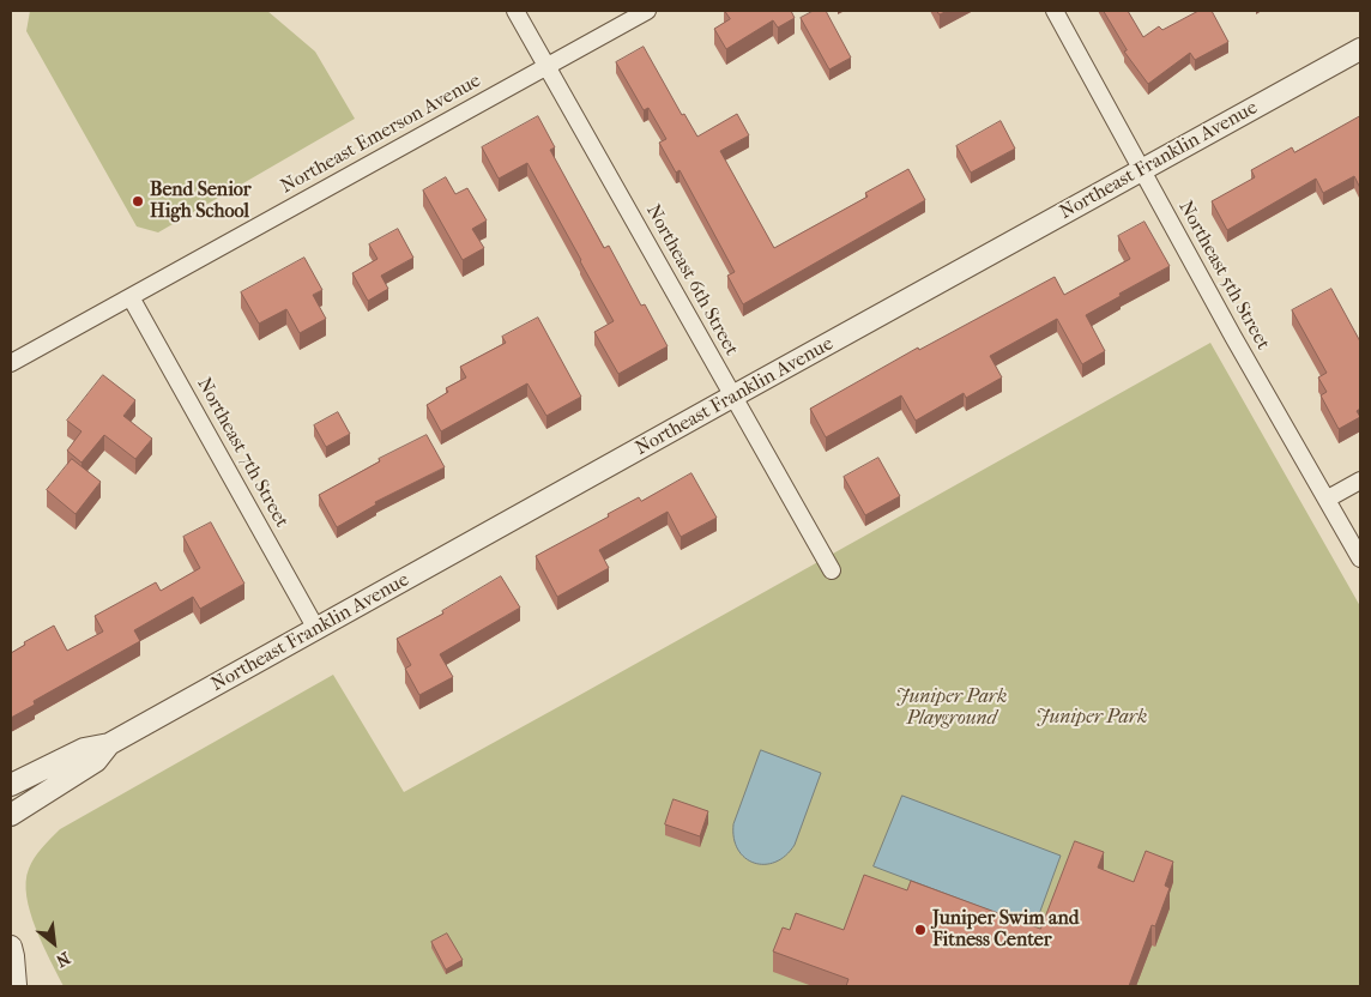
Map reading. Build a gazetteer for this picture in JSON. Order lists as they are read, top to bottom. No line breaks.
{"streets":{"street":["Northeast Emerson Avenue","Northeast Franklin Avenue","Northeast 5th Street","Northeast 6th Street","Northeast 7th Street"]},"crossings":[["Northeast Emerson Avenue","Northeast 6th Street"],["Northeast Emerson Avenue","Northeast 7th Street"],["Northeast Franklin Avenue","Northeast 5th Street"],["Northeast Franklin Avenue","Northeast 6th Street"],["Northeast Franklin Avenue","Northeast 7th Street"]],"parks":["Juniper Park Playground","Juniper Park"],"places":["Bend Senior High School","Juniper Swim and Fitness Center"],"north":"bottom right"}
